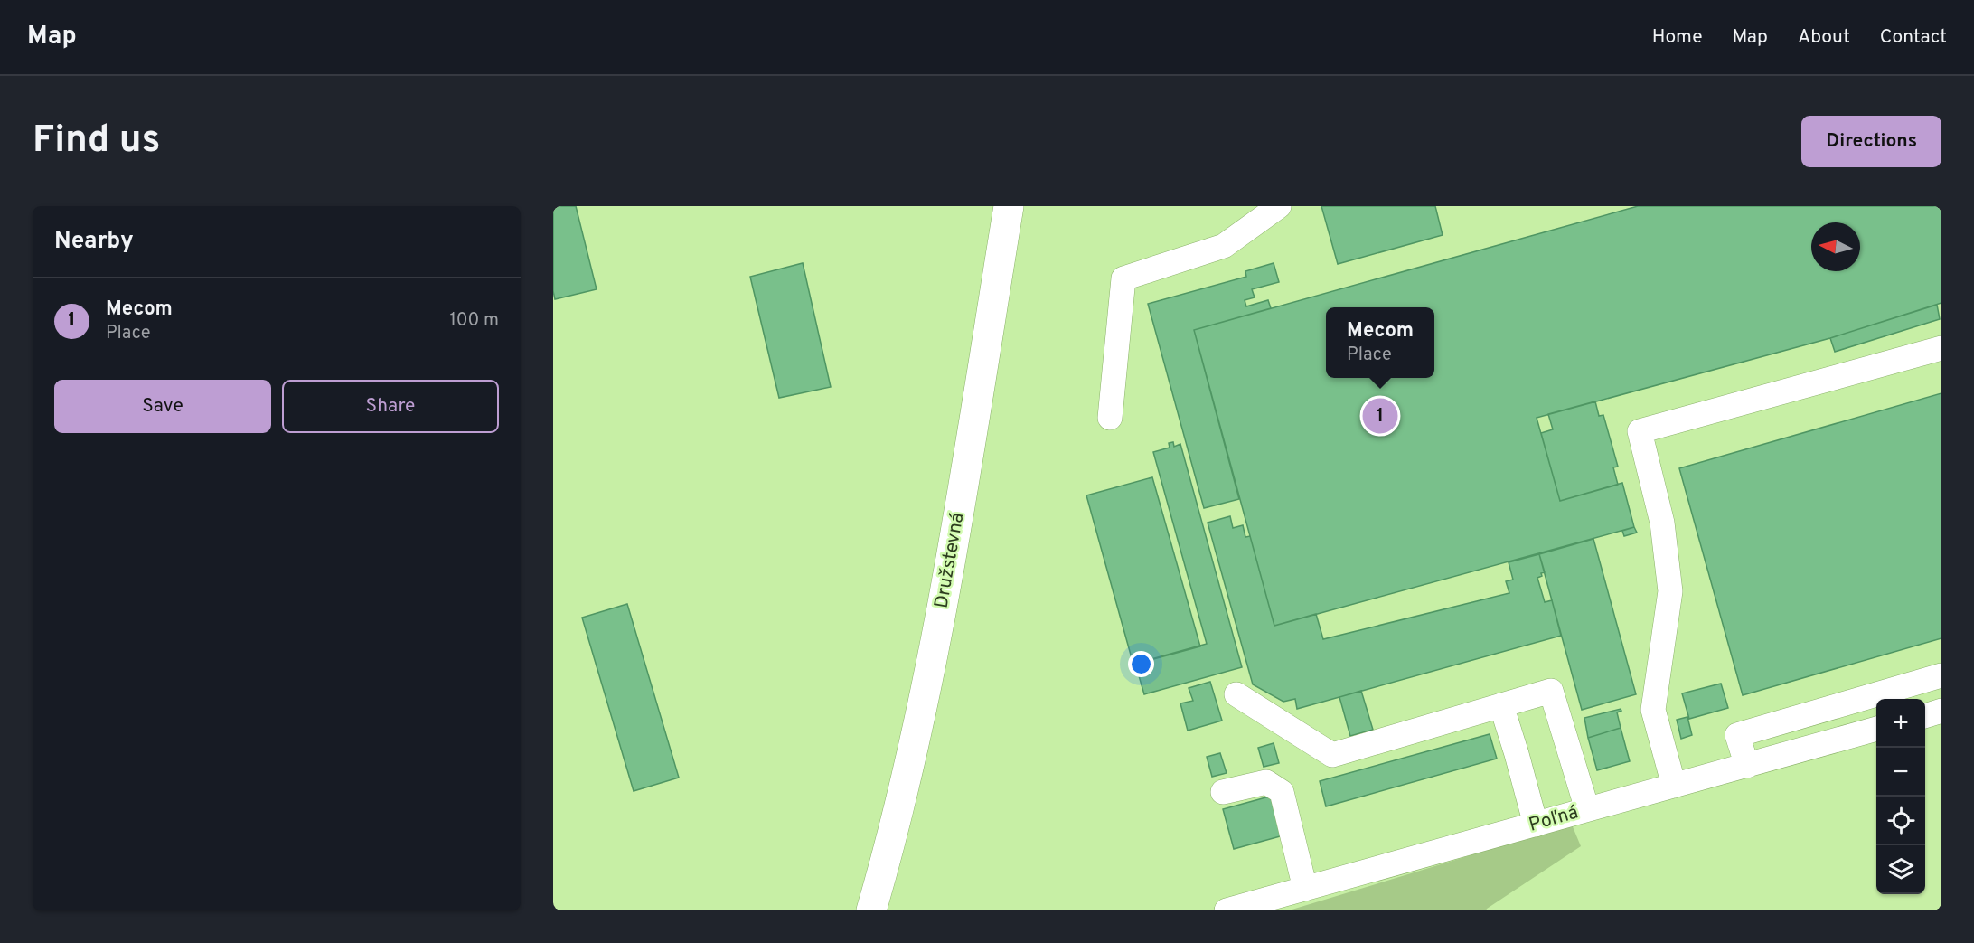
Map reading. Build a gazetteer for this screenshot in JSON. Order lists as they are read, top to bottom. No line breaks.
{"streets":{"main road":["Družstevná"],"street":["Poľná"]},"north":"left","page":{"header":"Map","nav":["Home","Map","About","Contact"],"buttons":["Directions",["Save","Share"]],"title":"Find us","heading":"Nearby","list":[{"mark":"1","name":"Mecom","note":"Place","value":"100 m"}],"popup":["Mecom","Place"],"pins":"1","map_buttons":["+","−"]}}
